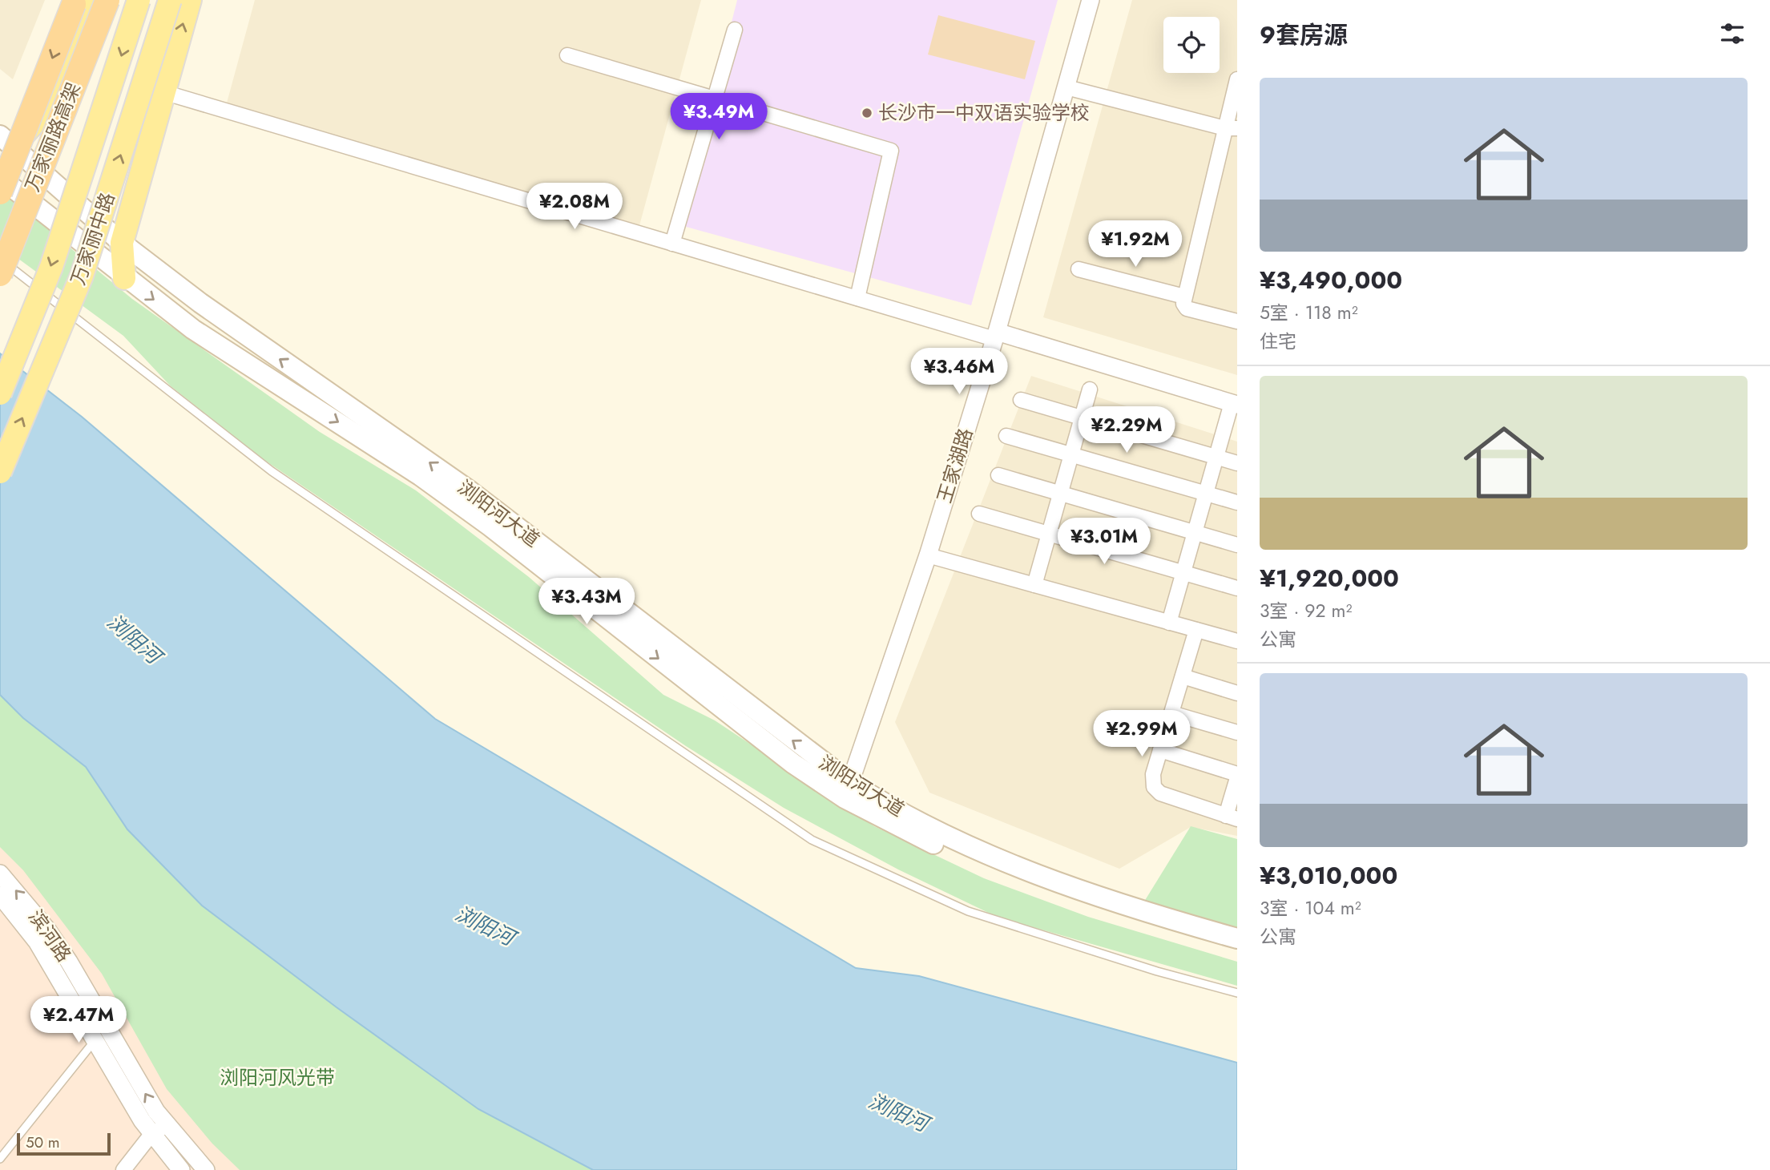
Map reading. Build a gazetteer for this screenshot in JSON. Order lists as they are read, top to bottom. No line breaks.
{"streets":{"highway":["万家丽路高架"],"main road":["万家丽中路","浏阳河大道"],"street":["王家湖路","滨河路"]},"crossings":[["王家湖路","浏阳河大道"]],"water":["浏阳河"],"parks":["浏阳河风光带"],"places":["长沙市一中双语实验学校"],"scale_bar":"50 m","page":{"heading":"9套房源","list":[{"name":"¥3,490,000","note":"5室 · 118 m² · 住宅"},{"name":"¥1,920,000","note":"3室 · 92 m² · 公寓"},{"name":"¥3,010,000","note":"3室 · 104 m² · 公寓"}],"price":["¥3.49M","¥2.08M","¥1.92M","¥3.46M","¥2.29M","¥3.01M","¥3.43M","¥2.99M","¥2.47M"],"scale":"50 m"}}
